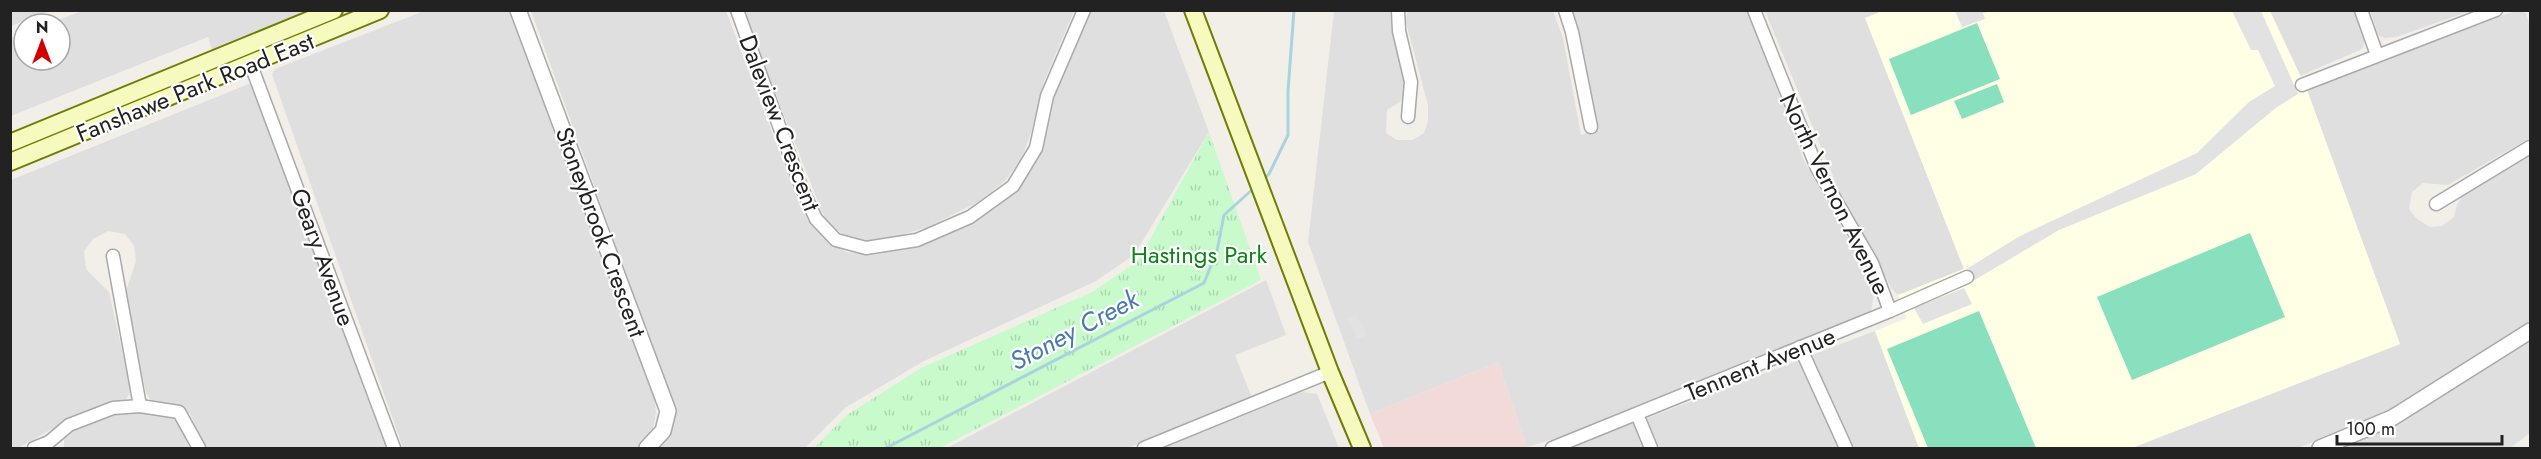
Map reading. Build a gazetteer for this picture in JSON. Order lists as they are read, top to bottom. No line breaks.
{"streets":{"main road":["Fanshawe Park Road East"],"street":["Daleview Crescent","North Vernon Avenue","Stoneybrook Crescent","Geary Avenue","Tennent Avenue"]},"crossings":[["Fanshawe Park Road East","Geary Avenue"],["North Vernon Avenue","Tennent Avenue"]],"water":["Stoney Creek"],"parks":["Hastings Park"],"scale_bar":"100 m","north":"top"}
